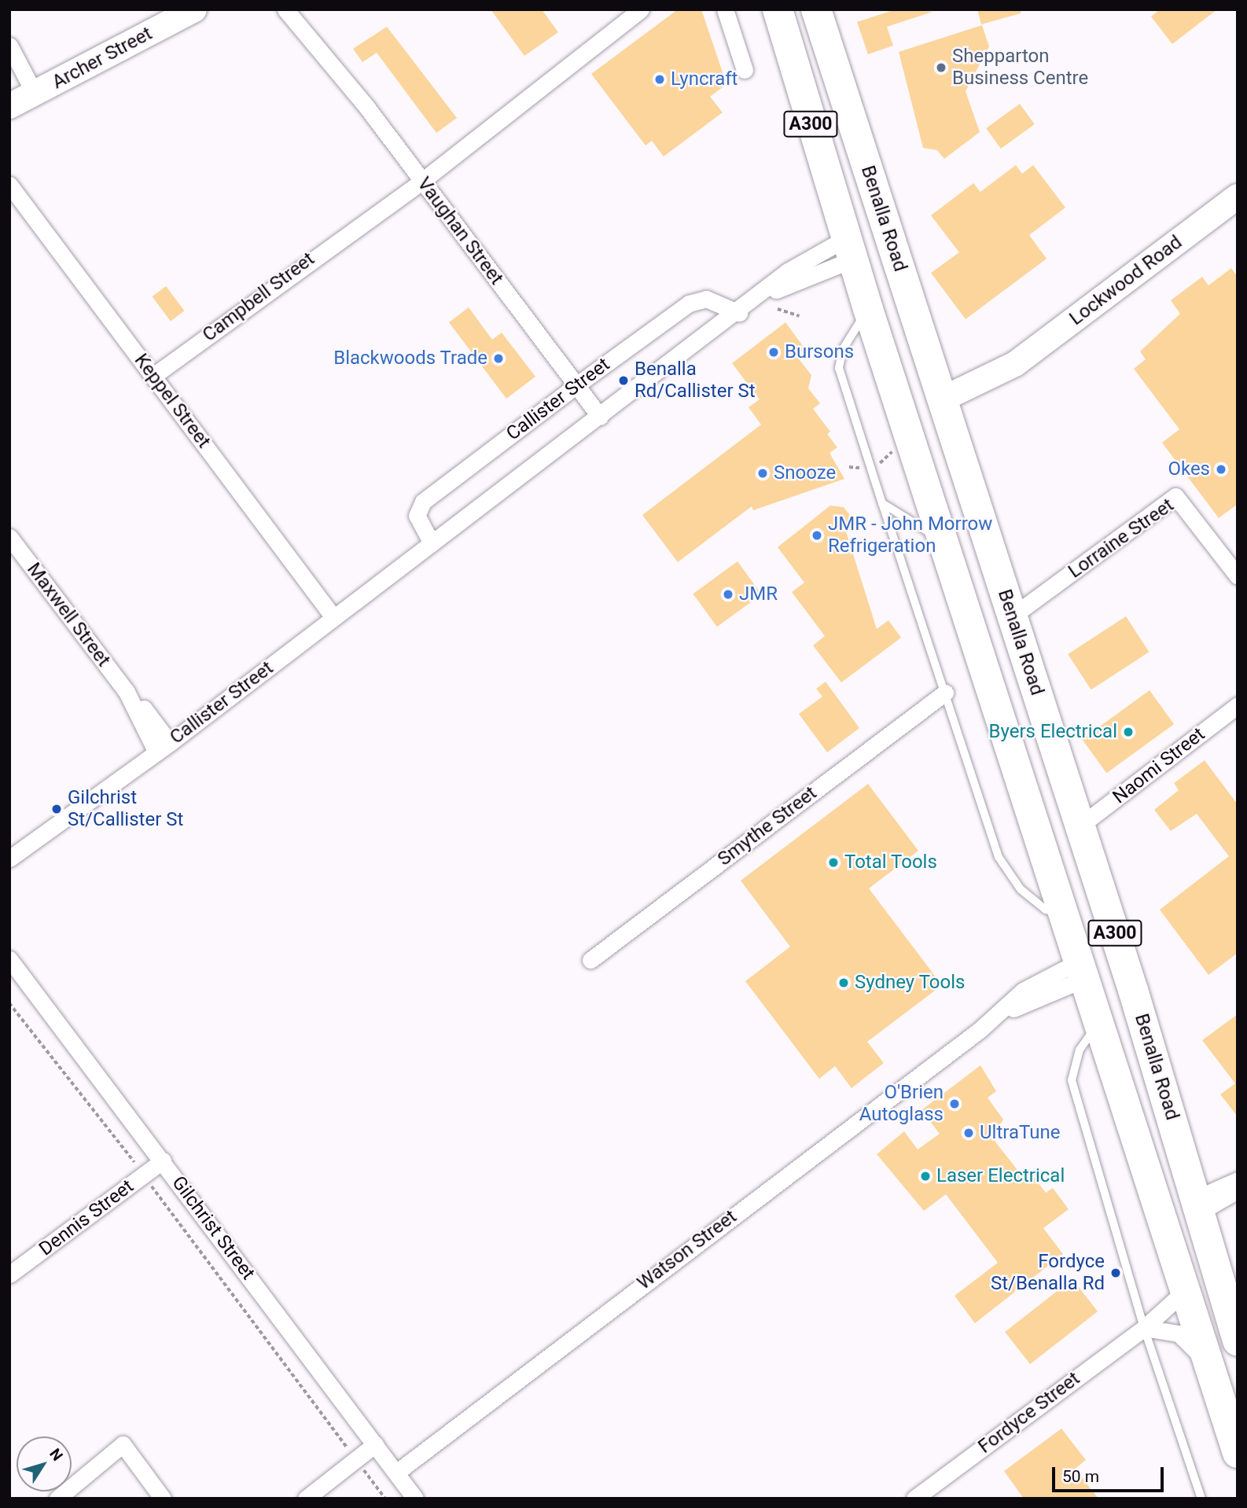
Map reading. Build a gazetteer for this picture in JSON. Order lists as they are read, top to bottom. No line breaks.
{"streets":{"highway":["A300","Benalla Road"],"street":["Archer Street","Vaughan Street","Lockwood Road","Campbell Street","Callister Street","Keppel Street","Lorraine Street","Maxwell Street","Naomi Street","Smythe Street","Dennis Street","Gilchrist Street","Watson Street","Fordyce Street"]},"crossings":[["A300","Callister Street"],["A300","Watson Street"],["A300","Fordyce Street"],["Benalla Road","Lockwood Road"],["Benalla Road","Lorraine Street"],["Benalla Road","Naomi Street"],["Vaughan Street","Campbell Street"],["Vaughan Street","Callister Street"],["Campbell Street","Keppel Street"],["Callister Street","Keppel Street"],["Callister Street","Maxwell Street"],["Dennis Street","Gilchrist Street"],["Gilchrist Street","Watson Street"]],"places":["Shepparton Business Centre","Lyncraft","Bursons","Blackwoods Trade","Benalla Rd/Callister St","Okes","Snooze","JMR - John Morrow Refrigeration","JMR","Byers Electrical","Gilchrist St/Callister St","Total Tools","Sydney Tools","O'Brien Autoglass","UltraTune","Laser Electrical","Fordyce St/Benalla Rd"],"scale_bar":"50 m","north":"top right"}
